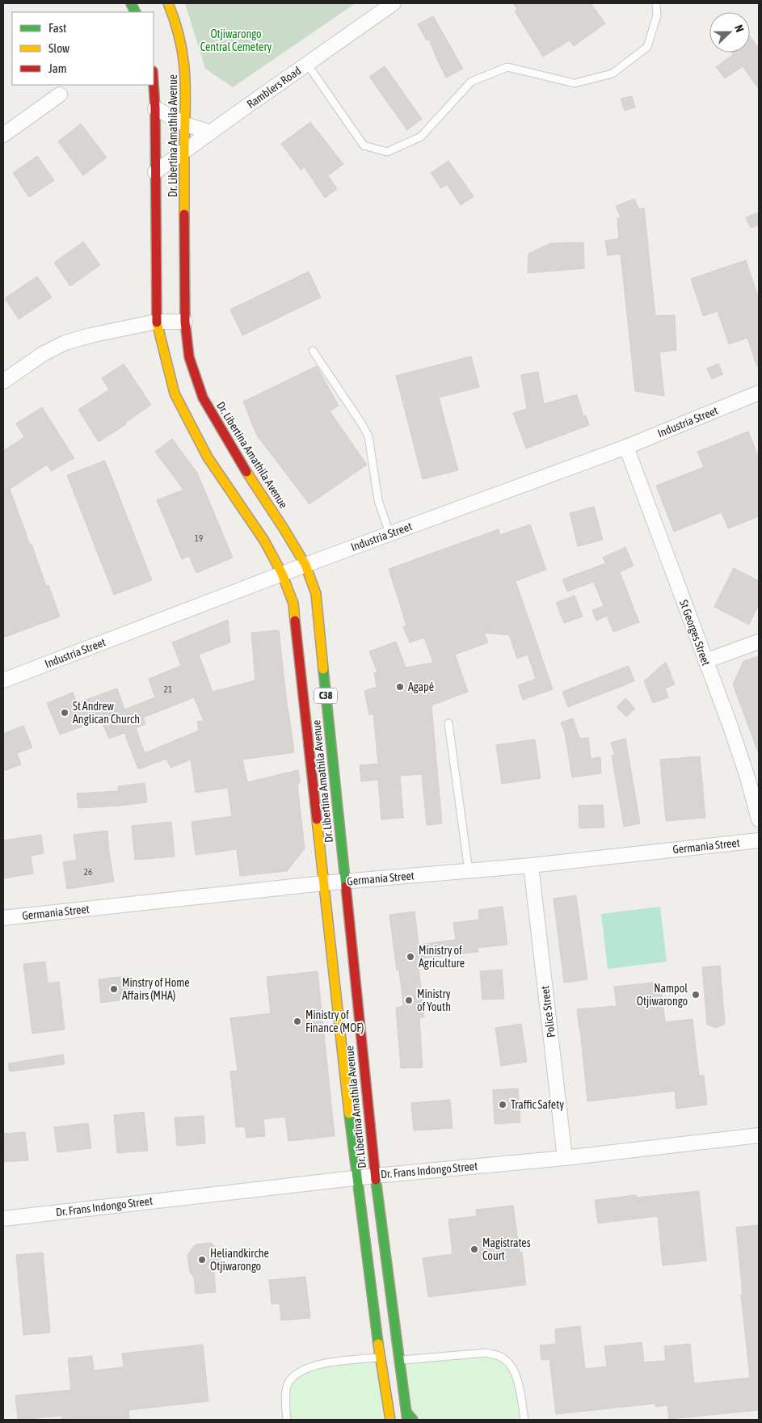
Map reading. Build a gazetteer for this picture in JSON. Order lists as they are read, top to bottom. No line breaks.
{"streets":{"main road":["Dr. Libertina Amathila Avenue","C38"],"street":["Ramblers Road","Industria Street","St Georges Street","Germania Street","Police Street","Dr. Frans Indongo Street"]},"crossings":[["Ramblers Road","Dr. Libertina Amathila Avenue"],["Dr. Libertina Amathila Avenue","Industria Street"],["Dr. Libertina Amathila Avenue","Germania Street"],["Dr. Libertina Amathila Avenue","Dr. Frans Indongo Street"],["Industria Street","St Georges Street"],["Germania Street","Police Street"],["Police Street","Dr. Frans Indongo Street"]],"parks":["Otjiwarongo Central Cemetery"],"places":["Agapé","St Andrew Anglican Church","Ministry of Agriculture","Minstry of Home Affairs (MHA)","Nampol Otjiwarongo","Ministry of Youth","Ministry of Finance (MOF)","Traffic Safety","Magistrates Court","Heliandkirche Otjiwarongo"],"house_numbers":["19","21","26"],"legend":["Fast","Slow","Jam"],"north":"right"}
